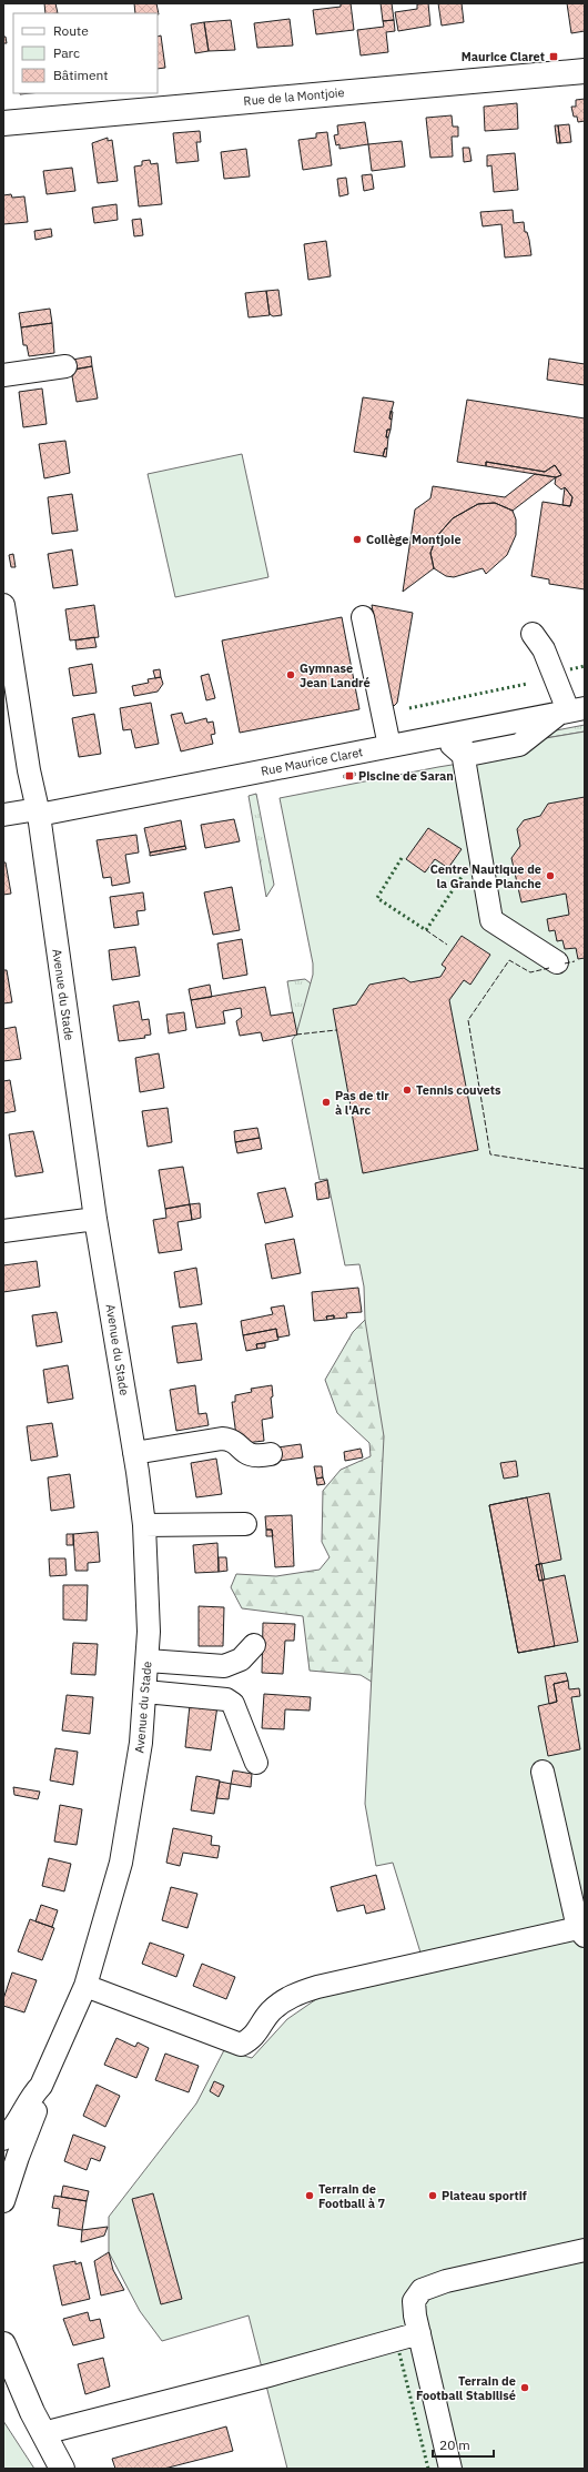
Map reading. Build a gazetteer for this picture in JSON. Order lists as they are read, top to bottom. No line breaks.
{"streets":{"main road":["Rue de la Montjoie"],"street":["Rue Maurice Claret","Avenue du Stade"]},"crossings":[["Rue Maurice Claret","Avenue du Stade"]],"places":{"transit":["Maurice Claret","Piscine de Saran"],"other":["Collège Montjoie","Gymnase Jean Landré","Centre Nautique de la Grande Planche","Tennis couvets","Pas de tir à l'Arc","Terrain de Football à 7","Plateau sportif","Terrain de Football Stabilisé"]},"legend":["Route","Parc","Bâtiment"],"scale_bar":"20 m"}
